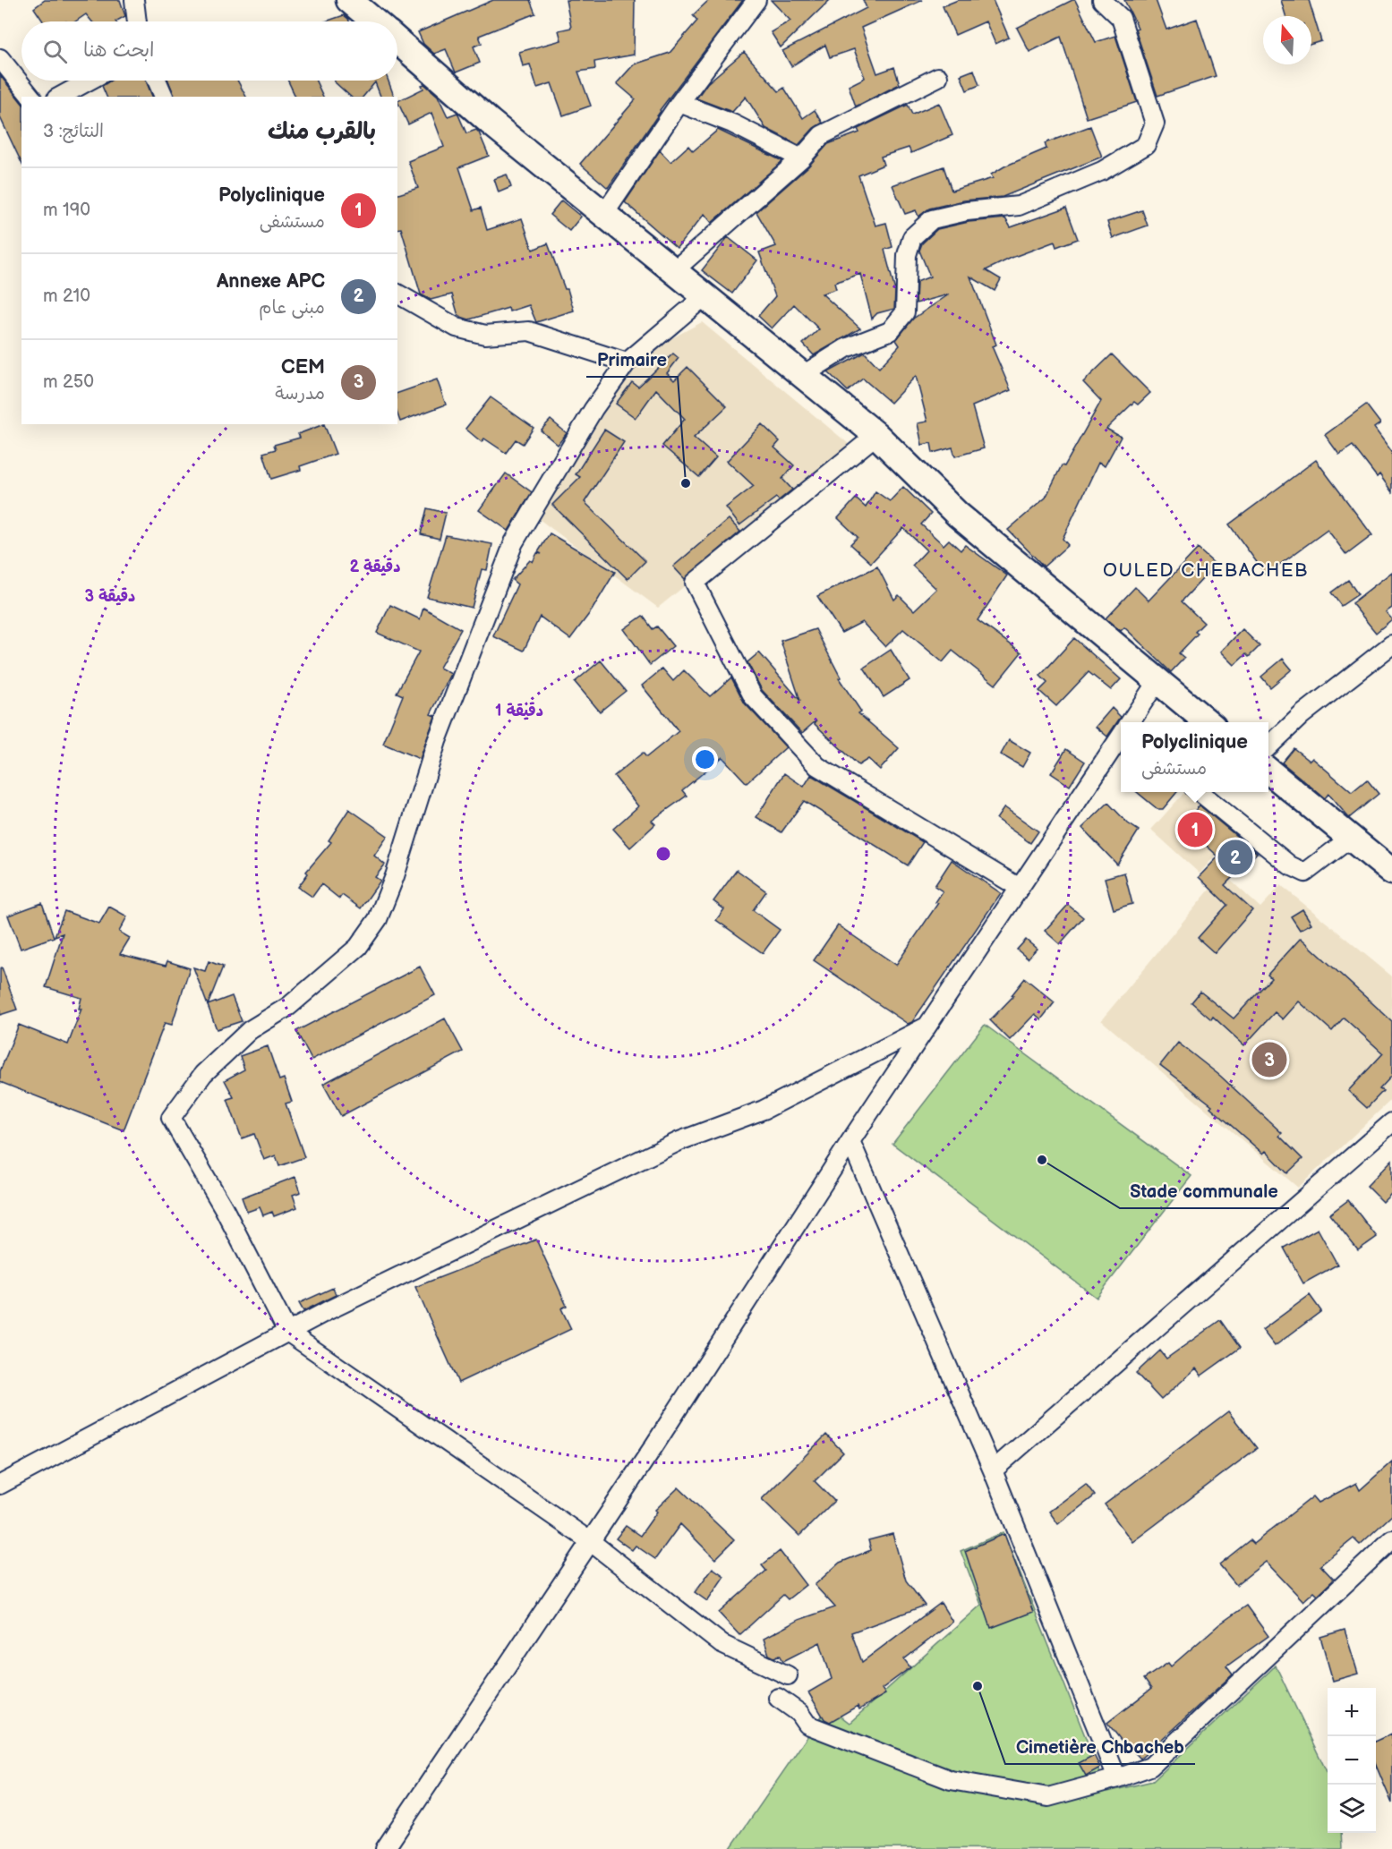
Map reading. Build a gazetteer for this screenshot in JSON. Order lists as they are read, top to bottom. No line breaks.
{"districts":["OULED CHEBACHEB"],"places":["Primaire","Stade communale","Cimetière Chbacheb"],"north":"top","page":{"search":"ابحث هنا","heading":["بالقرب منك","النتائج: 3"],"list":[{"mark":"1","name":"Polyclinique","note":"مستشفى","value":"190 m"},{"mark":"2","name":"Annexe APC","note":"مبنى عام","value":"210 m"},{"mark":"3","name":"CEM","note":"مدرسة","value":"250 m"}],"popup":["Polyclinique","مستشفى"],"pins":["1","2","3"],"map_buttons":["+","−"]},"rings":["2 دقيقة","3 دقيقة","1 دقيقة"]}
